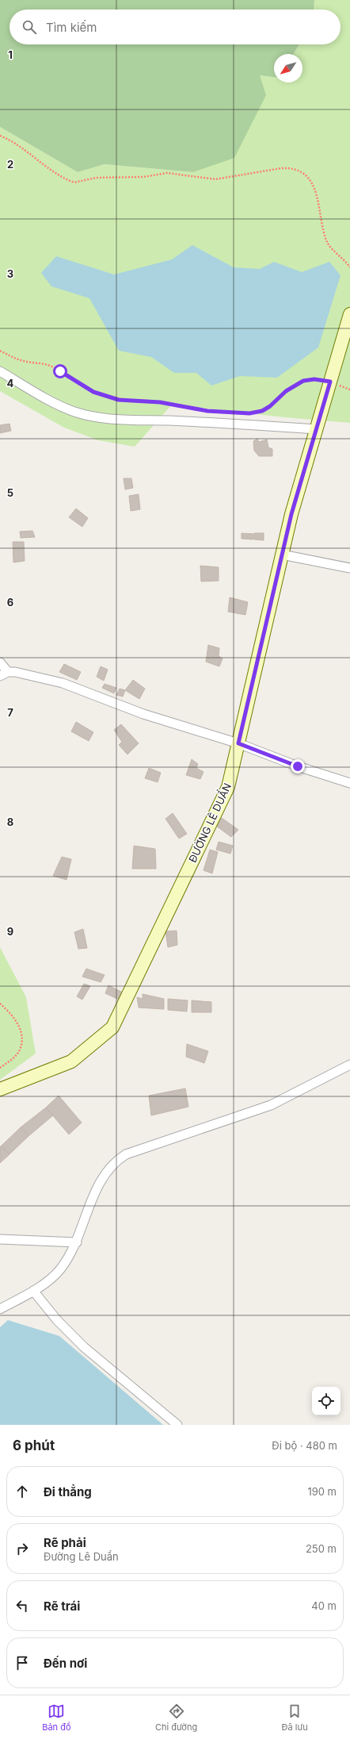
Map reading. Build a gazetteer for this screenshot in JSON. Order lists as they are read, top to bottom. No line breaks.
{"streets":{"main road":["ĐƯỜNG LÊ DUẨN"]},"north":"bottom left","page":{"search":"Tìm kiếm","heading":["6 phút","Đi bộ · 480 m"],"list":[["Đi thẳng","190 m"],["Rẽ phải","Đường Lê Duẩn","250 m"],["Rẽ trái","40 m"],"Đến nơi"],"nav":["Bản đồ","Chỉ đường","Đã lưu"]},"grid":{"rows":["1","2","3","4","5","6","7","8","9"]}}
